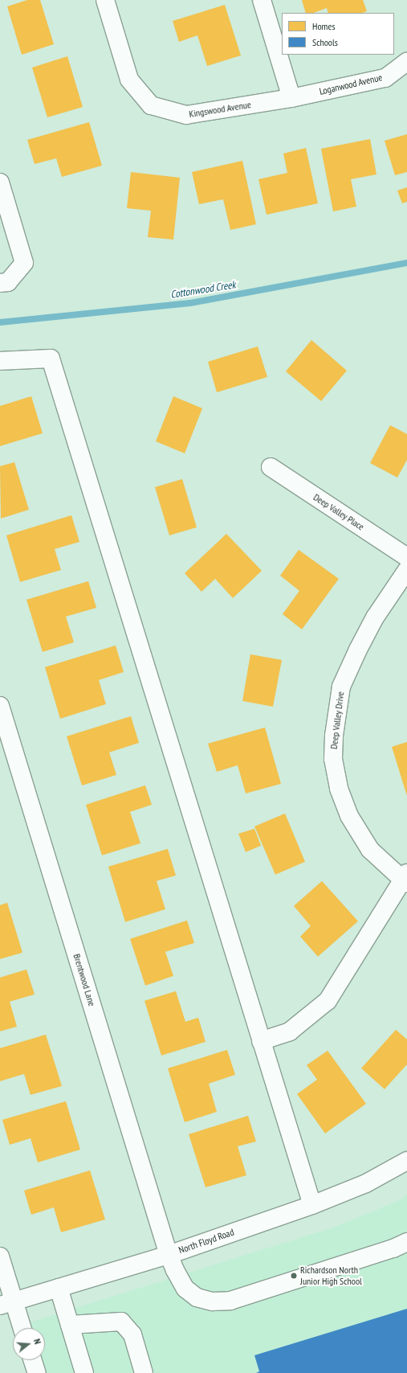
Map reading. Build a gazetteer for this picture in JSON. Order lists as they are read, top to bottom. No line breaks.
{"streets":{"street":["Loganwood Avenue","Kingswood Avenue","Deep Valley Place","Deep Valley Drive","Brentwood Lane","North Floyd Road"]},"crossings":[["Loganwood Avenue","Kingswood Avenue"],["Brentwood Lane","North Floyd Road"]],"water":["Cottonwood Creek"],"places":["Richardson North Junior High School"],"legend":["Homes","Schools"],"north":"right"}
